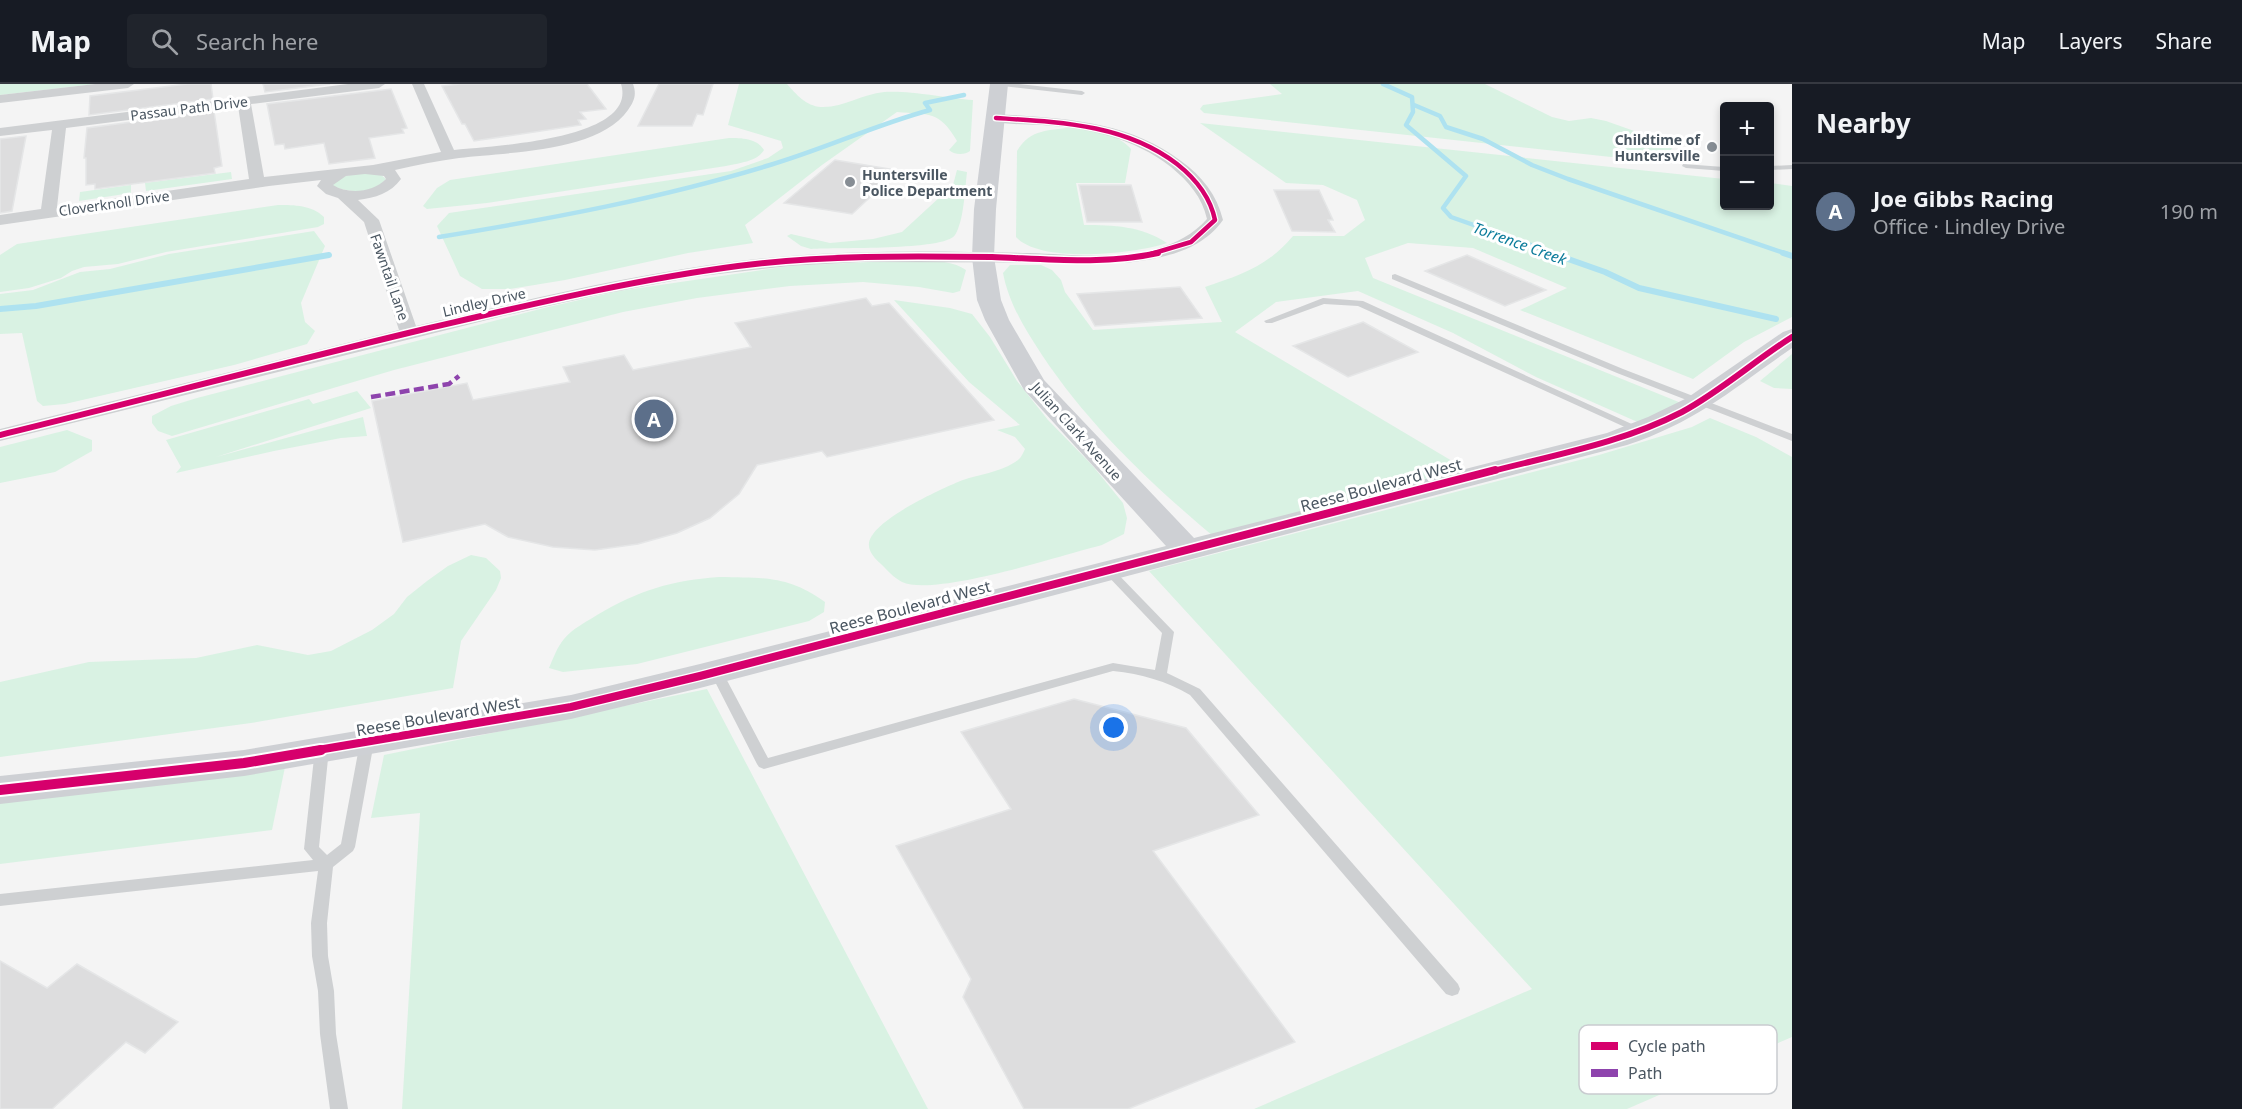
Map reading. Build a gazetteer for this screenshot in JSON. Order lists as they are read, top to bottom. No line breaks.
{"streets":{"street":["Passau Path Drive","Cloverknoll Drive","Fawntail Lane","Lindley Drive","Julian Clark Avenue","Reese Boulevard West"]},"crossings":[["Cloverknoll Drive","Fawntail Lane"],["Fawntail Lane","Lindley Drive"],["Lindley Drive","Julian Clark Avenue"],["Julian Clark Avenue","Reese Boulevard West"]],"water":["Torrence Creek"],"places":["Childtime of Huntersville","Huntersville Police Department"],"legend":["Cycle path","Path"],"page":{"header":"Map","search":"Search here","nav":["Map","Layers","Share"],"heading":"Nearby","map_buttons":["+","−"],"list":[{"mark":"A","name":"Joe Gibbs Racing","note":"Office · Lindley Drive","value":"190 m"}],"pins":"A"}}
